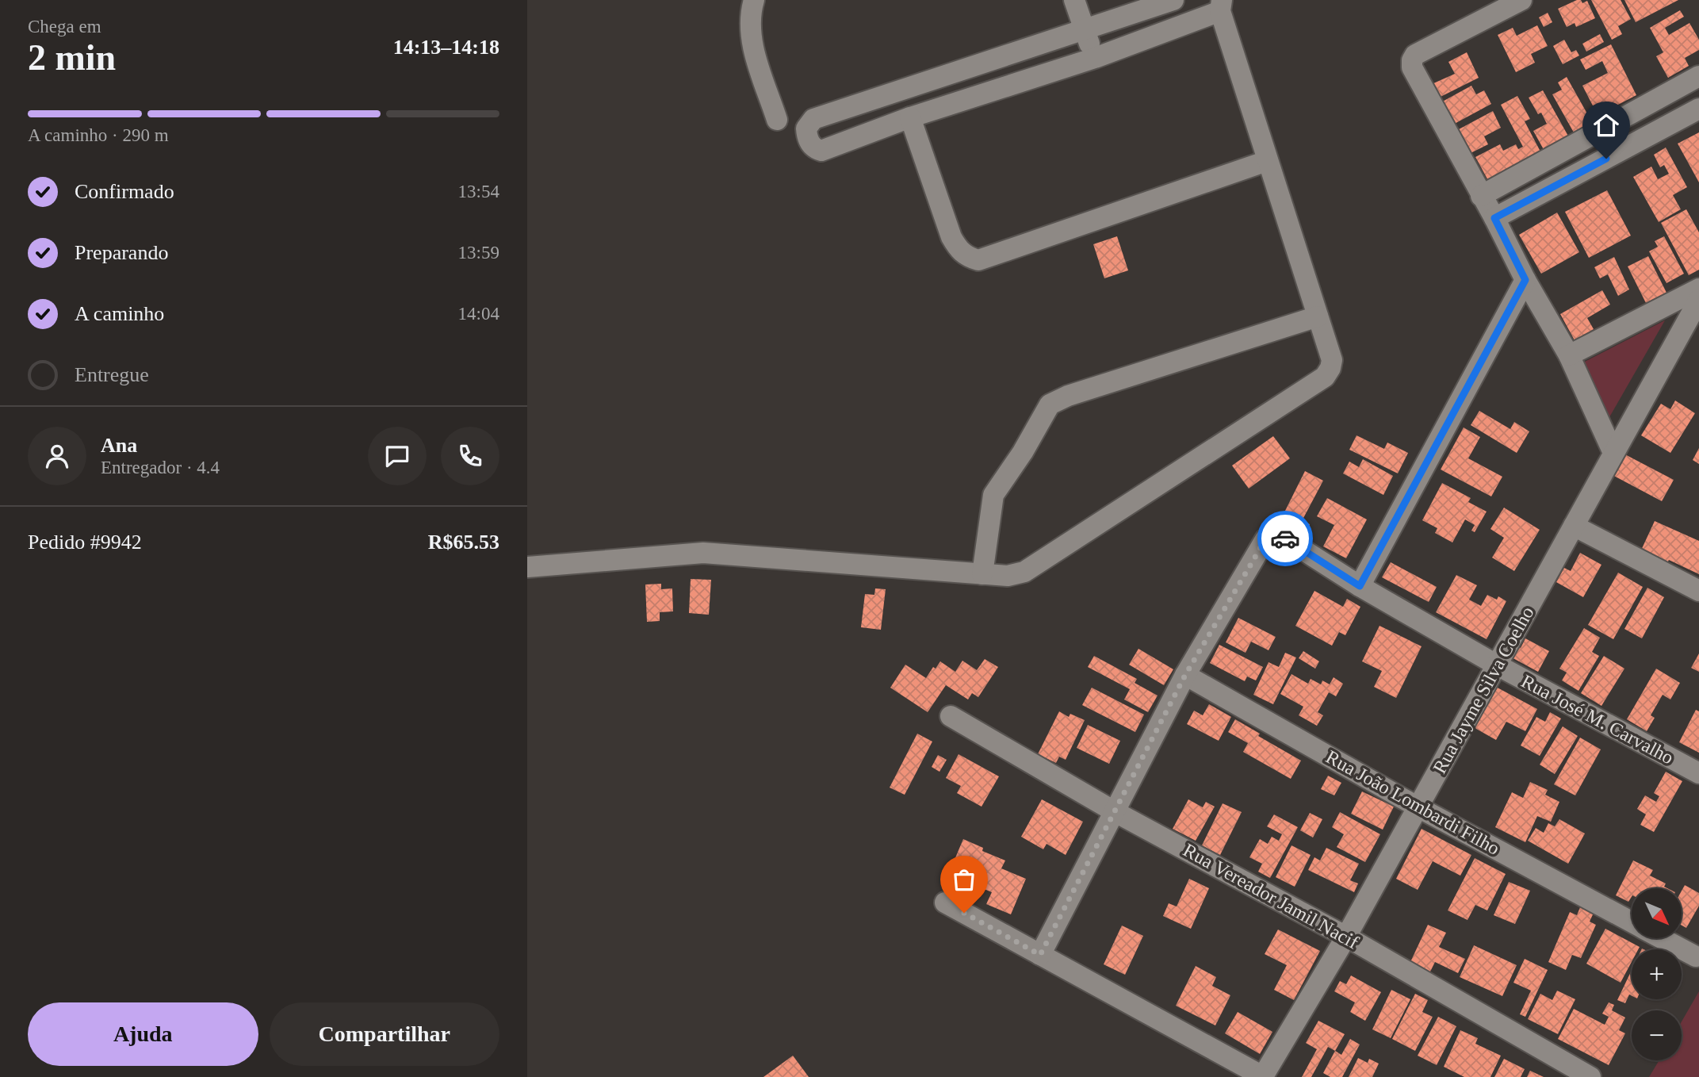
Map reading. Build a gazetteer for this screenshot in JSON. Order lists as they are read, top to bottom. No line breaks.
{"streets":{"street":["Rua Jayme Silva Coelho","Rua José M. Carvalho","Rua João Lombardi Filho","Rua Vereador Jamil Nacif"]},"crossings":[["Rua Jayme Silva Coelho","Rua José M. Carvalho"],["Rua Jayme Silva Coelho","Rua João Lombardi Filho"],["Rua Jayme Silva Coelho","Rua Vereador Jamil Nacif"],["Rua José M. Carvalho","Rua João Lombardi Filho"]],"north":"bottom right","page":{"heading":["2 min","Chega em","14:13–14:18"],"panel":["Ana","Entregador · 4.4","Pedido #9942","R$65.53"],"bar":"A caminho · 290 m","list":[["Confirmado","13:54"],["Preparando","13:59"],["A caminho","14:04"],"Entregue"],"map_buttons":["+","−"],"buttons":["Ajuda","Compartilhar"]}}
